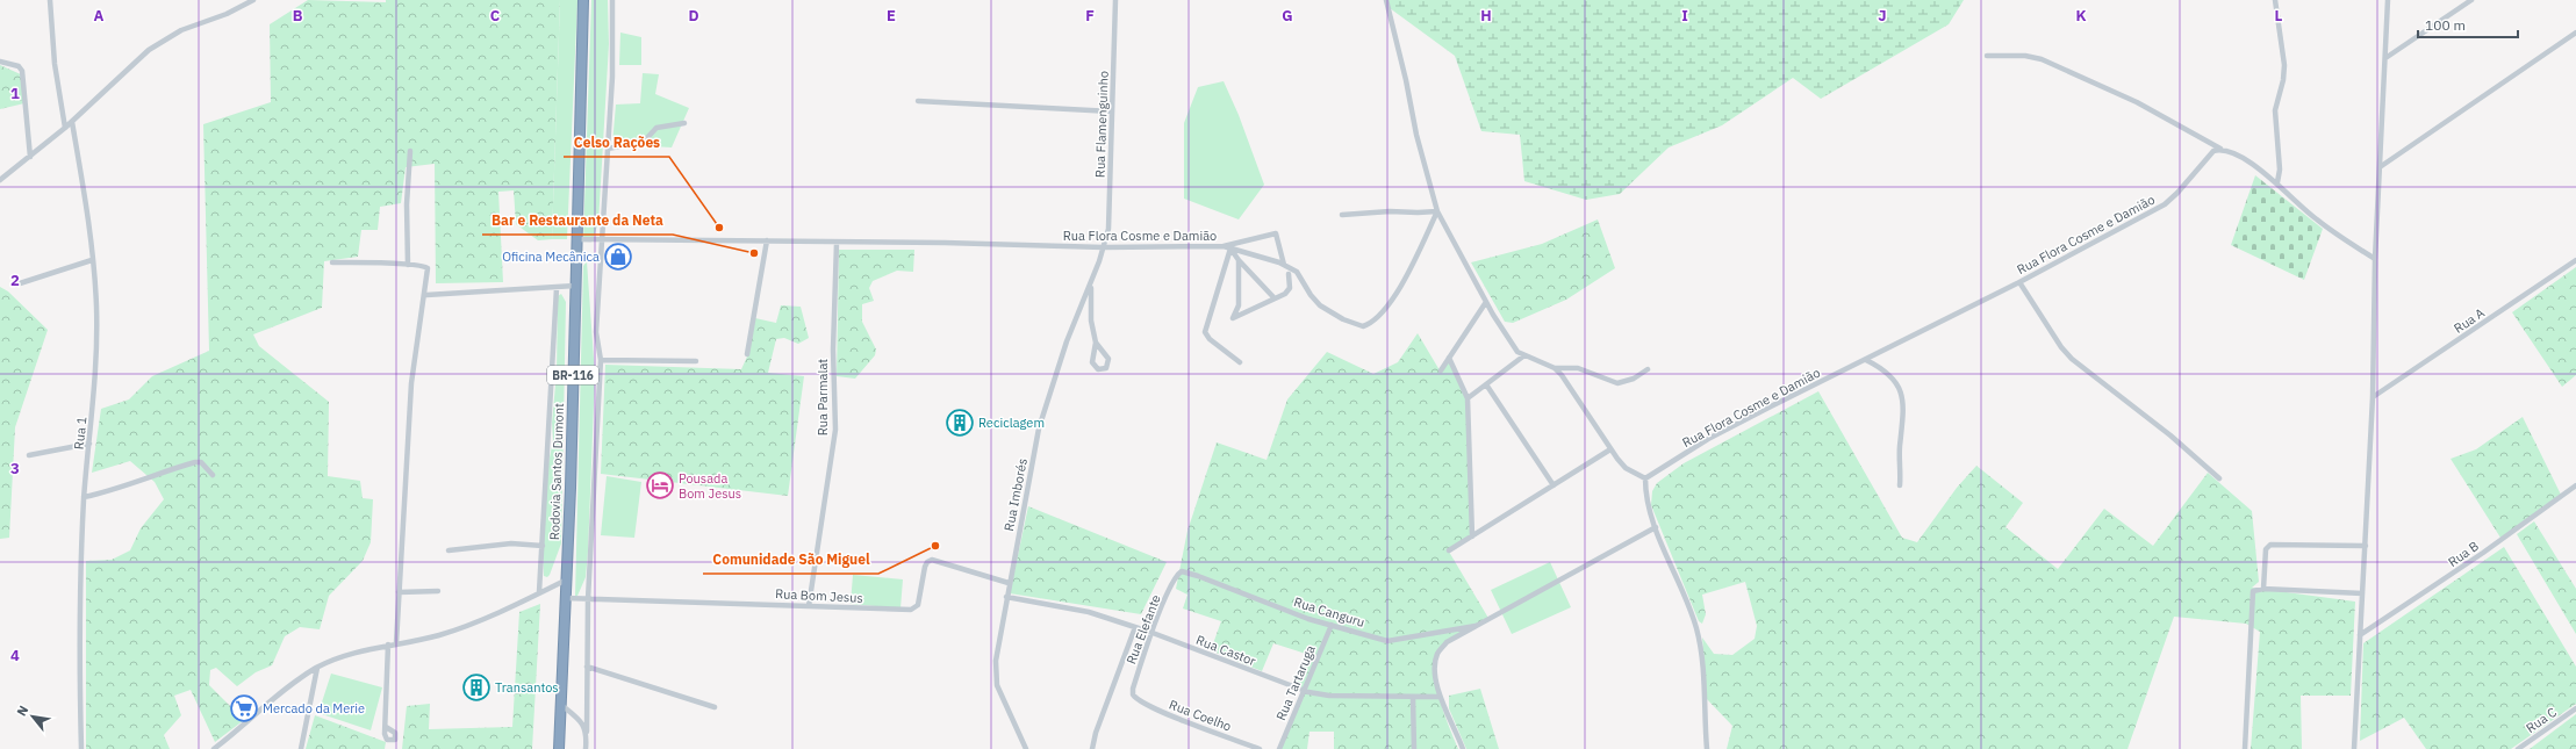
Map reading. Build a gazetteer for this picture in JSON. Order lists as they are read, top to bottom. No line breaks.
{"streets":{"highway":["BR-116","Rodovia Santos Dumont"],"street":["Rua Flamenguinho","Rua Flora Cosme e Damião","Rua A","Rua Parmalat","Rua 1","Rua Imborés","Rua B","Rua Bom Jesus","Rua Canguru","Rua Elefante","Rua Castor","Rua Tartaruga","Rua Coelho","Rua C"]},"crossings":[["Rua Flamenguinho","Rua Flora Cosme e Damião"],["Rua Flamenguinho","Rua Imborés"],["Rua Flora Cosme e Damião","Rua Parmalat"],["Rua Flora Cosme e Damião","Rodovia Santos Dumont"],["Rua Flora Cosme e Damião","Rua Imborés"],["Rua Parmalat","Rua Bom Jesus"],["Rodovia Santos Dumont","Rua Bom Jesus"],["Rua Imborés","Rua Bom Jesus"],["Rua Imborés","Rua Castor"],["Rua Canguru","Rua Elefante"],["Rua Canguru","Rua Tartaruga"],["Rua Elefante","Rua Castor"],["Rua Elefante","Rua Coelho"],["Rua Castor","Rua Tartaruga"]],"places":{"other":["Celso Rações","Bar e Restaurante da Neta","Comunidade São Miguel"],"shop":["Oficina Mecânica"],"building":["Reciclagem","Transantos"],"hotel":["Pousada Bom Jesus"],"supermarket":["Mercado da Merie"]},"scale_bar":"100 m","north":"top left","grid":{"columns":["A","B","C","D","E","F","G","H","I","J","K","L"],"rows":["1","2","3","4"]}}
